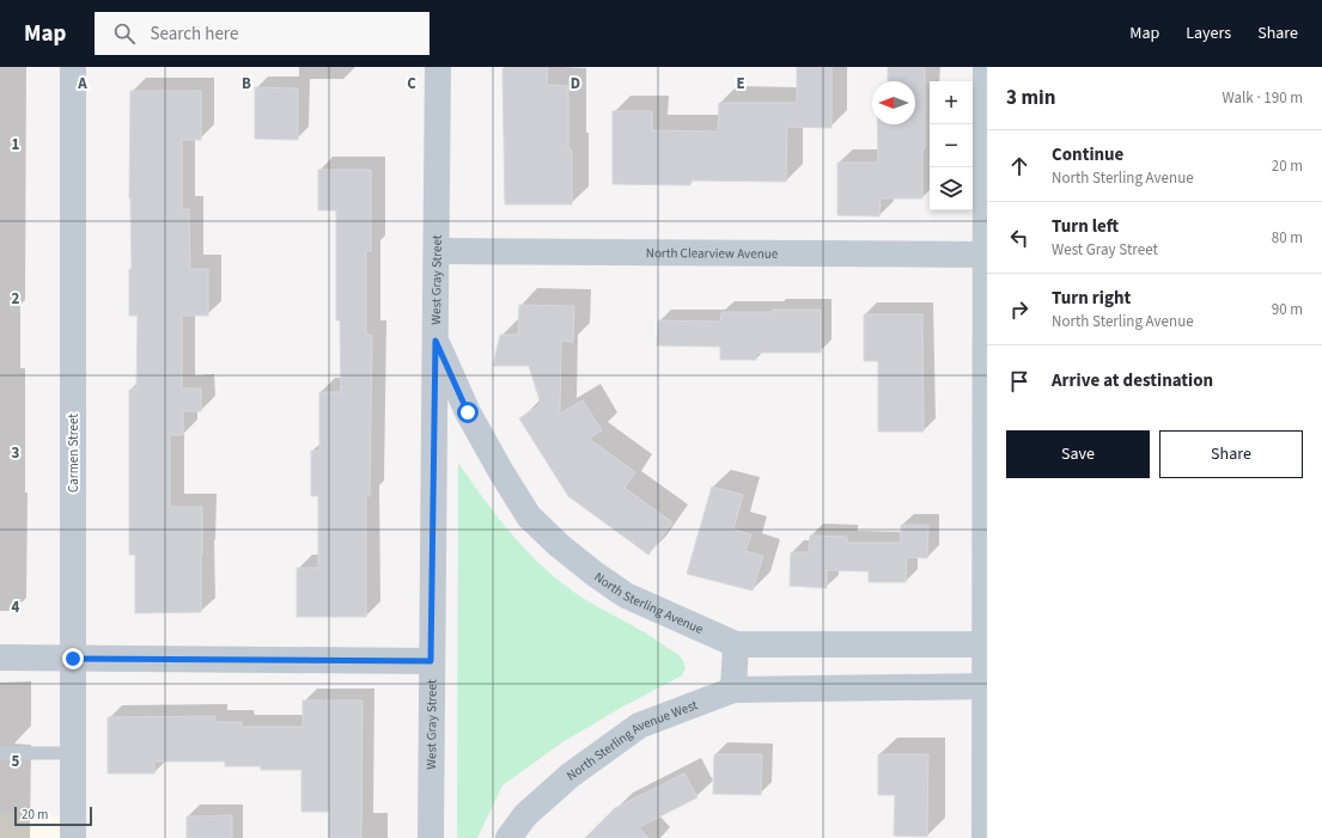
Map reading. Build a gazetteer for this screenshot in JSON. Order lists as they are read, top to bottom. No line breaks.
{"streets":{"street":["North Clearview Avenue","West Gray Street","Carmen Street","North Sterling Avenue","North Sterling Avenue West"]},"crossings":[["North Clearview Avenue","West Gray Street"],["West Gray Street","North Sterling Avenue"]],"scale_bar":"20 m","north":"left","page":{"header":"Map","search":"Search here","nav":["Map","Layers","Share"],"heading":["3 min","Walk · 190 m"],"map_buttons":["+","−"],"list":[["Continue","North Sterling Avenue","20 m"],["Turn left","West Gray Street","80 m"],["Turn right","North Sterling Avenue","90 m"],"Arrive at destination"],"buttons":["Save","Share"],"scale":"20 m"},"grid":{"columns":["A","B","C","D","E"],"rows":["1","2","3","4","5"]}}
